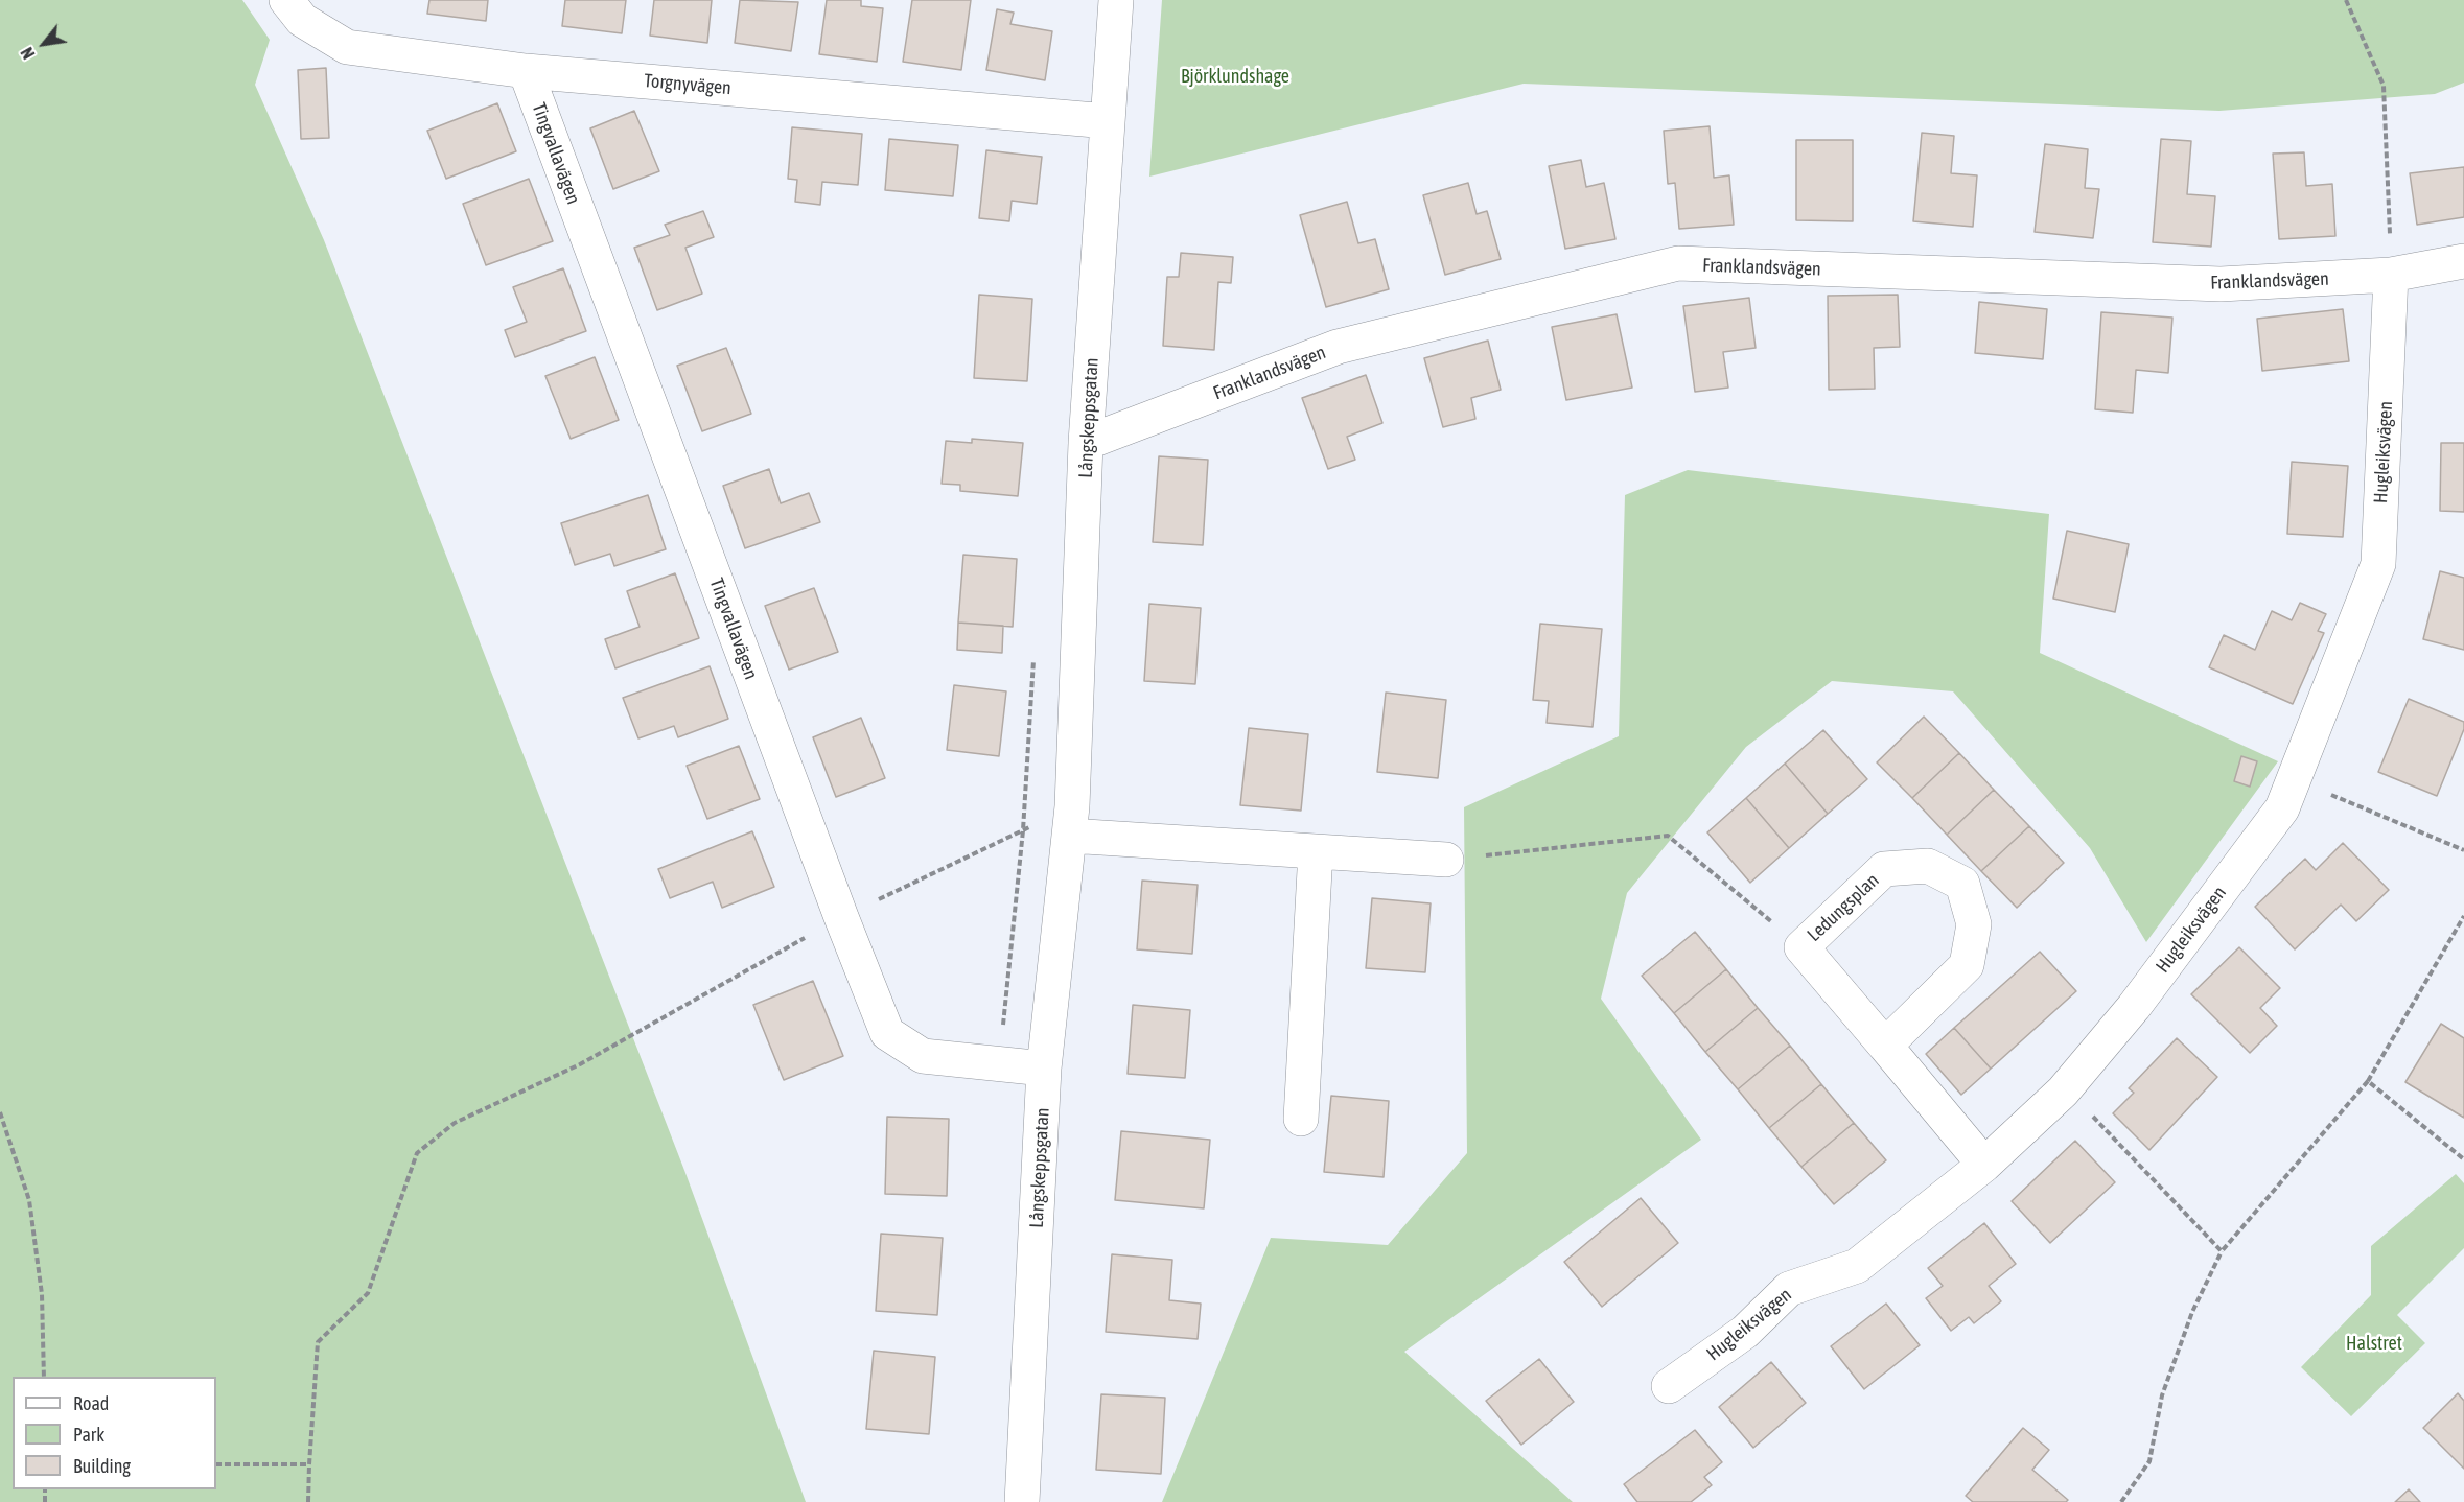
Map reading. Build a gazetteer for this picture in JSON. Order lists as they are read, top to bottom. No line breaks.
{"streets":{"street":["Torgnyvägen","Tingvallavägen","Franklandsvägen","Långskeppsgatan","Hugleiksvägen","Ledungsplan"]},"crossings":[["Torgnyvägen","Tingvallavägen"],["Torgnyvägen","Långskeppsgatan"],["Tingvallavägen","Långskeppsgatan"],["Franklandsvägen","Långskeppsgatan"],["Franklandsvägen","Hugleiksvägen"],["Hugleiksvägen","Ledungsplan"]],"parks":["Björklundshage","Halstret"],"legend":["Road","Park","Building"],"north":"bottom left"}
